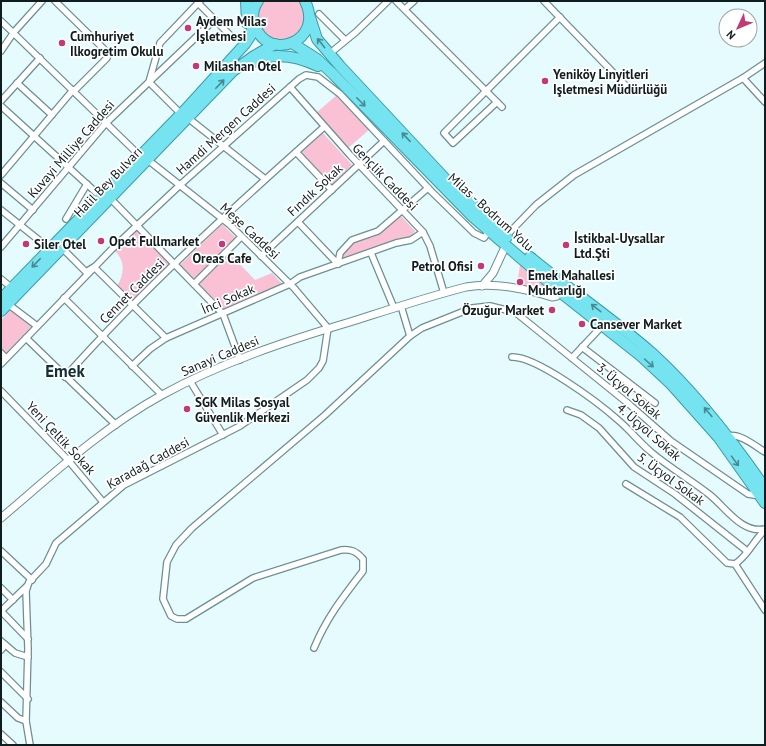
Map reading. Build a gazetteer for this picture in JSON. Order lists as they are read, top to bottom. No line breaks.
{"streets":{"highway":["Halil Bey Bulvarı","Milas - Bodrum Yolu"],"street":["Hamdi Mergen Caddesi","Kuvayi Milliye Caddesi","Gençlik Caddesi","Fındık Sokak","Meşe Caddesi","Cennet Caddesi","İnci Sokak","Sanayi Caddesi","3. Üçyol Sokak","4. Üçyol Sokak","Yeni Çeltik Sokak","Karadağ Caddesi","5. Üçyol Sokak"]},"crossings":[["Hamdi Mergen Caddesi","Gençlik Caddesi"],["Hamdi Mergen Caddesi","Fındık Sokak"],["Hamdi Mergen Caddesi","Milas - Bodrum Yolu"],["Hamdi Mergen Caddesi","Meşe Caddesi"],["Kuvayi Milliye Caddesi","Meşe Caddesi"],["Gençlik Caddesi","Fındık Sokak"],["Gençlik Caddesi","Cennet Caddesi"],["Gençlik Caddesi","İnci Sokak"],["Gençlik Caddesi","Sanayi Caddesi"],["Halil Bey Bulvarı","Meşe Caddesi"],["Fındık Sokak","Meşe Caddesi"],["Milas - Bodrum Yolu","Sanayi Caddesi"],["Milas - Bodrum Yolu","3. Üçyol Sokak"],["Meşe Caddesi","Cennet Caddesi"],["Meşe Caddesi","İnci Sokak"],["Meşe Caddesi","Sanayi Caddesi"],["Meşe Caddesi","Karadağ Caddesi"],["Sanayi Caddesi","Yeni Çeltik Sokak"],["Sanayi Caddesi","Karadağ Caddesi"],["Yeni Çeltik Sokak","Karadağ Caddesi"]],"districts":["Emek"],"places":["Aydem Milas İşletmesi","Cumhuriyet Ilkogretim Okulu","Milashan Otel","Yeniköy Linyitleri Işletmesi Müdürlüğü","Opet Fullmarket","Siler Otel","Oreas Cafe","İstikbal-Uysallar Ltd.Şti","Petrol Ofisi","Emek Mahallesi Muhtarlığı","Özuğur Market","Cansever Market","SGK Milas Sosyal Güvenlik Merkezi"],"north":"bottom left"}
